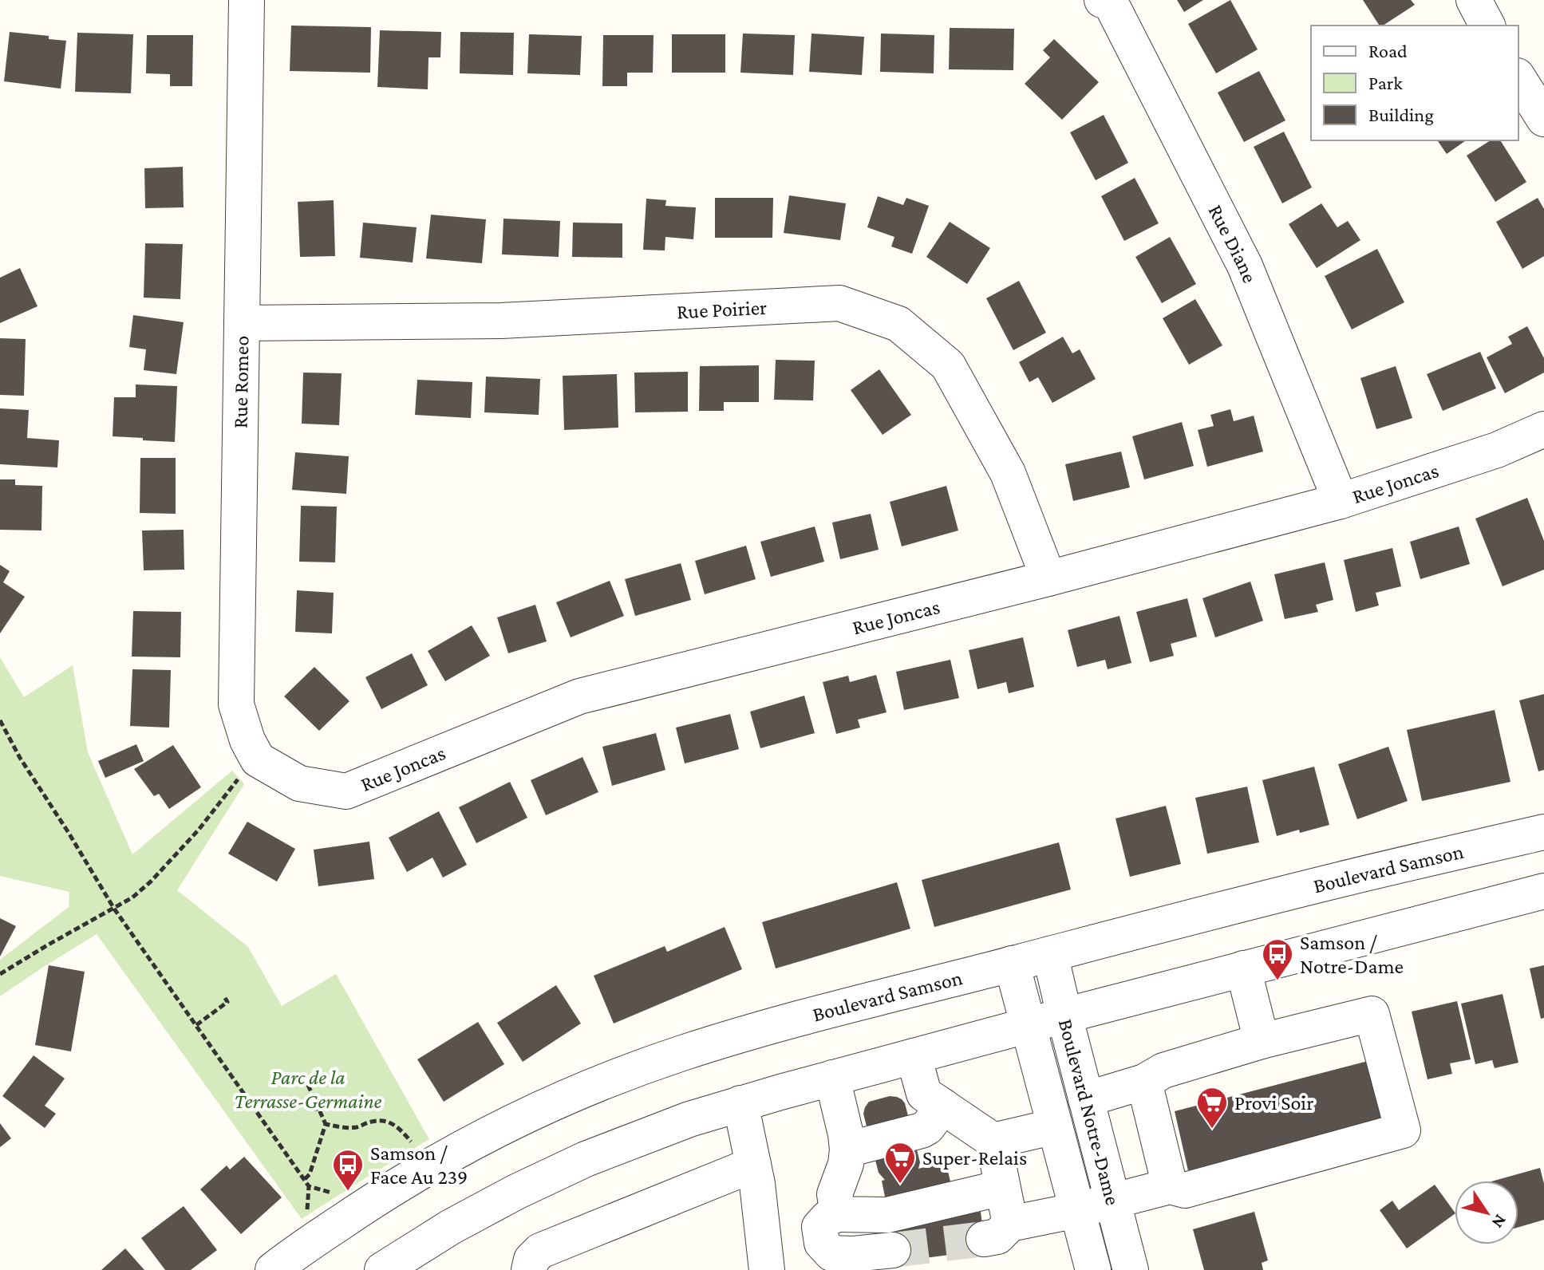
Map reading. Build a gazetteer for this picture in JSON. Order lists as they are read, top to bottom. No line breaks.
{"streets":{"street":["Rue Diane","Rue Poirier","Rue Romeo","Rue Joncas","Boulevard Samson","Boulevard Notre-Dame"]},"crossings":[["Rue Diane","Rue Joncas"],["Rue Poirier","Rue Romeo"],["Rue Poirier","Rue Joncas"],["Rue Romeo","Rue Joncas"],["Boulevard Samson","Boulevard Notre-Dame"]],"parks":["Parc de la Terrasse-Germaine"],"places":{"bus stop":["Samson / Notre-Dame","Samson / Face Au 239"],"supermarket":["Provi Soir","Super-Relais"]},"legend":["Road","Park","Building"],"north":"bottom right"}
